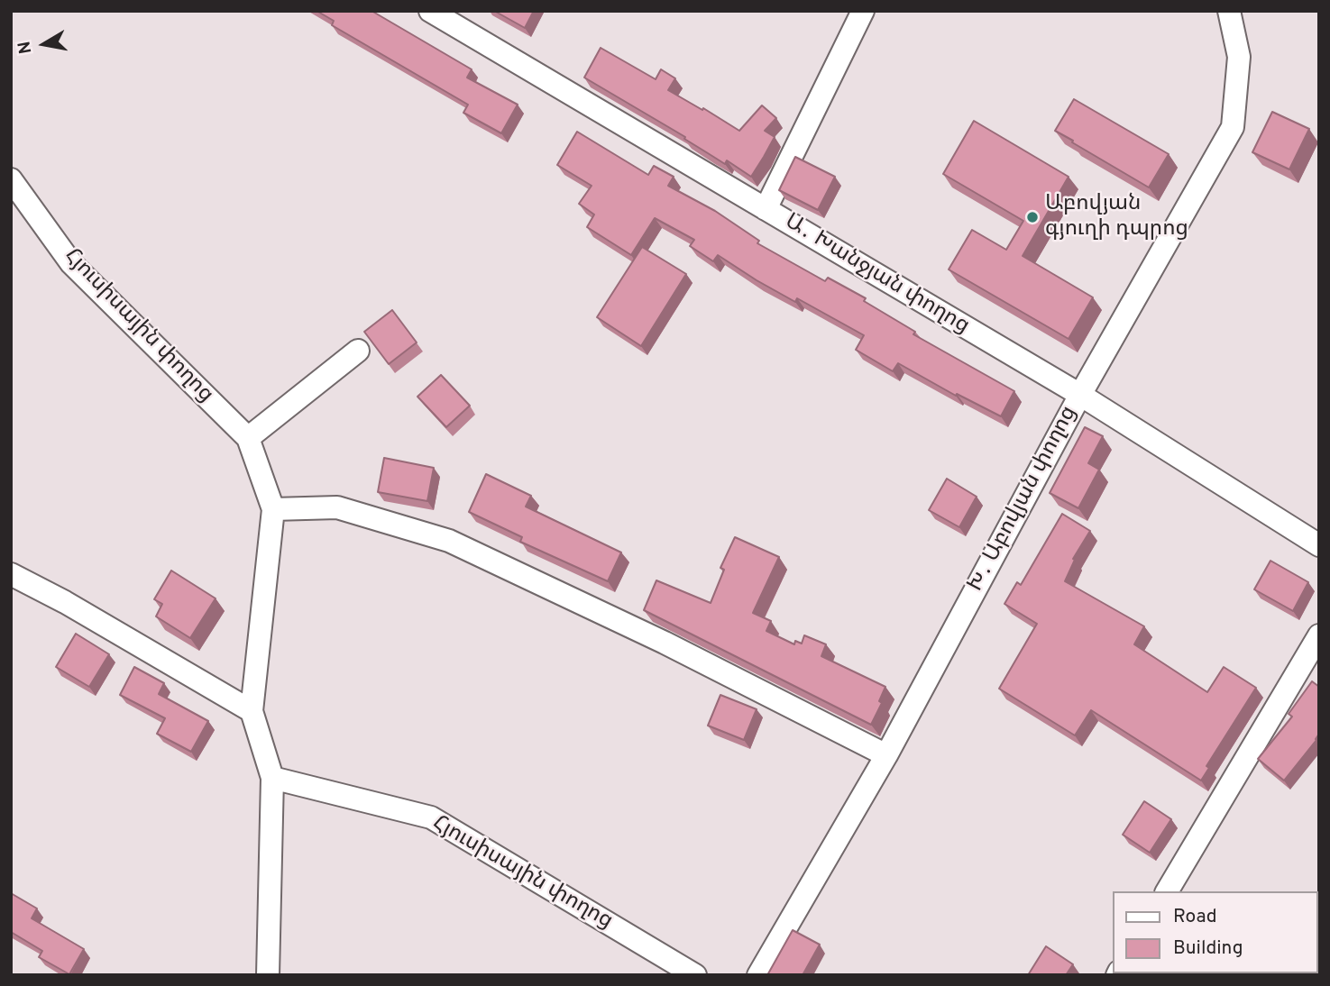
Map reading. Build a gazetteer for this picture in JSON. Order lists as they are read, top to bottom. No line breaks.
{"streets":{"street":["Ա․ Խանջյան փողոց","Հյուսիսային փողոց","Խ․ Աբովյան փողոց"]},"crossings":[["Ա․ Խանջյան փողոց","Խ․ Աբովյան փողոց"]],"places":["Աբովյան գյուղի դպրոց"],"legend":["Road","Building"],"north":"left"}
